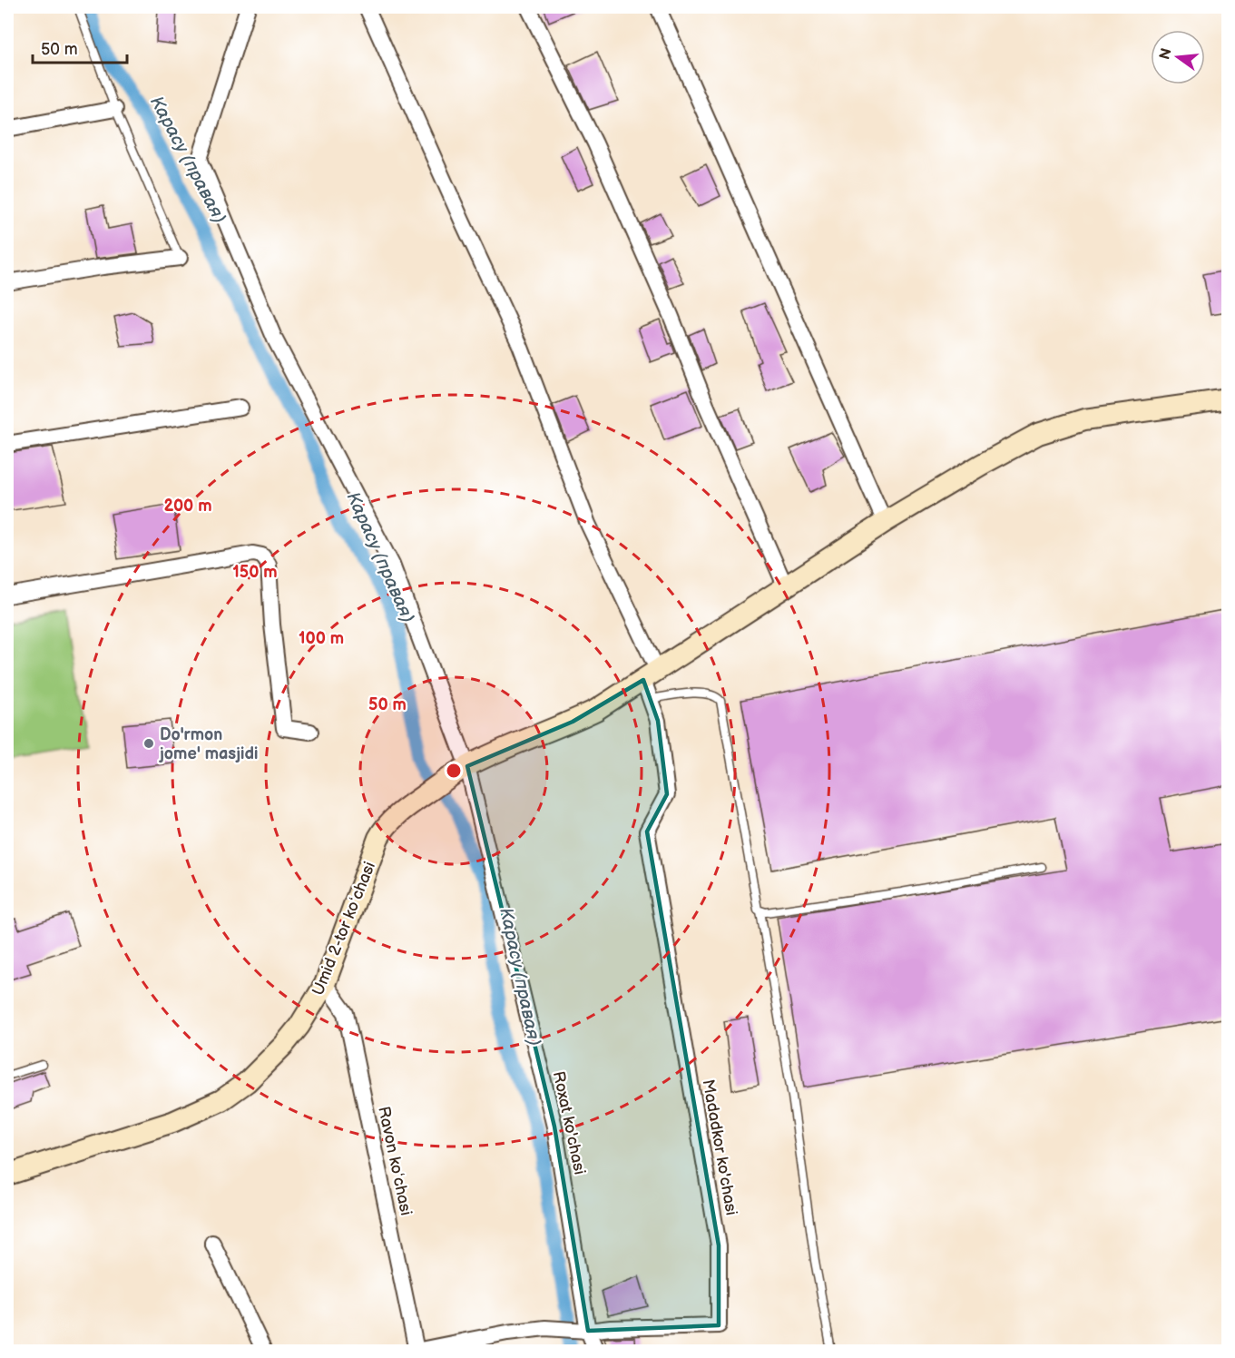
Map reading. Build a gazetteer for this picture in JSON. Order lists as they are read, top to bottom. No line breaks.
{"streets":{"main road":["Umid 2-tor koʻchasi"],"street":["Roxat ko'chasi","Madadkor ko'chasi","Ravon koʻchasi"]},"crossings":[["Umid 2-tor koʻchasi","Roxat ko'chasi"],["Umid 2-tor koʻchasi","Madadkor ko'chasi"],["Umid 2-tor koʻchasi","Ravon koʻchasi"],["Roxat ko'chasi","Madadkor ko'chasi"],["Madadkor ko'chasi","Ravon koʻchasi"]],"water":["Карасу (правая)"],"places":["Do'rmon jome' masjidi"],"scale_bar":"50 m","north":"left","rings":["200 m","150 m","100 m","50 m"]}
